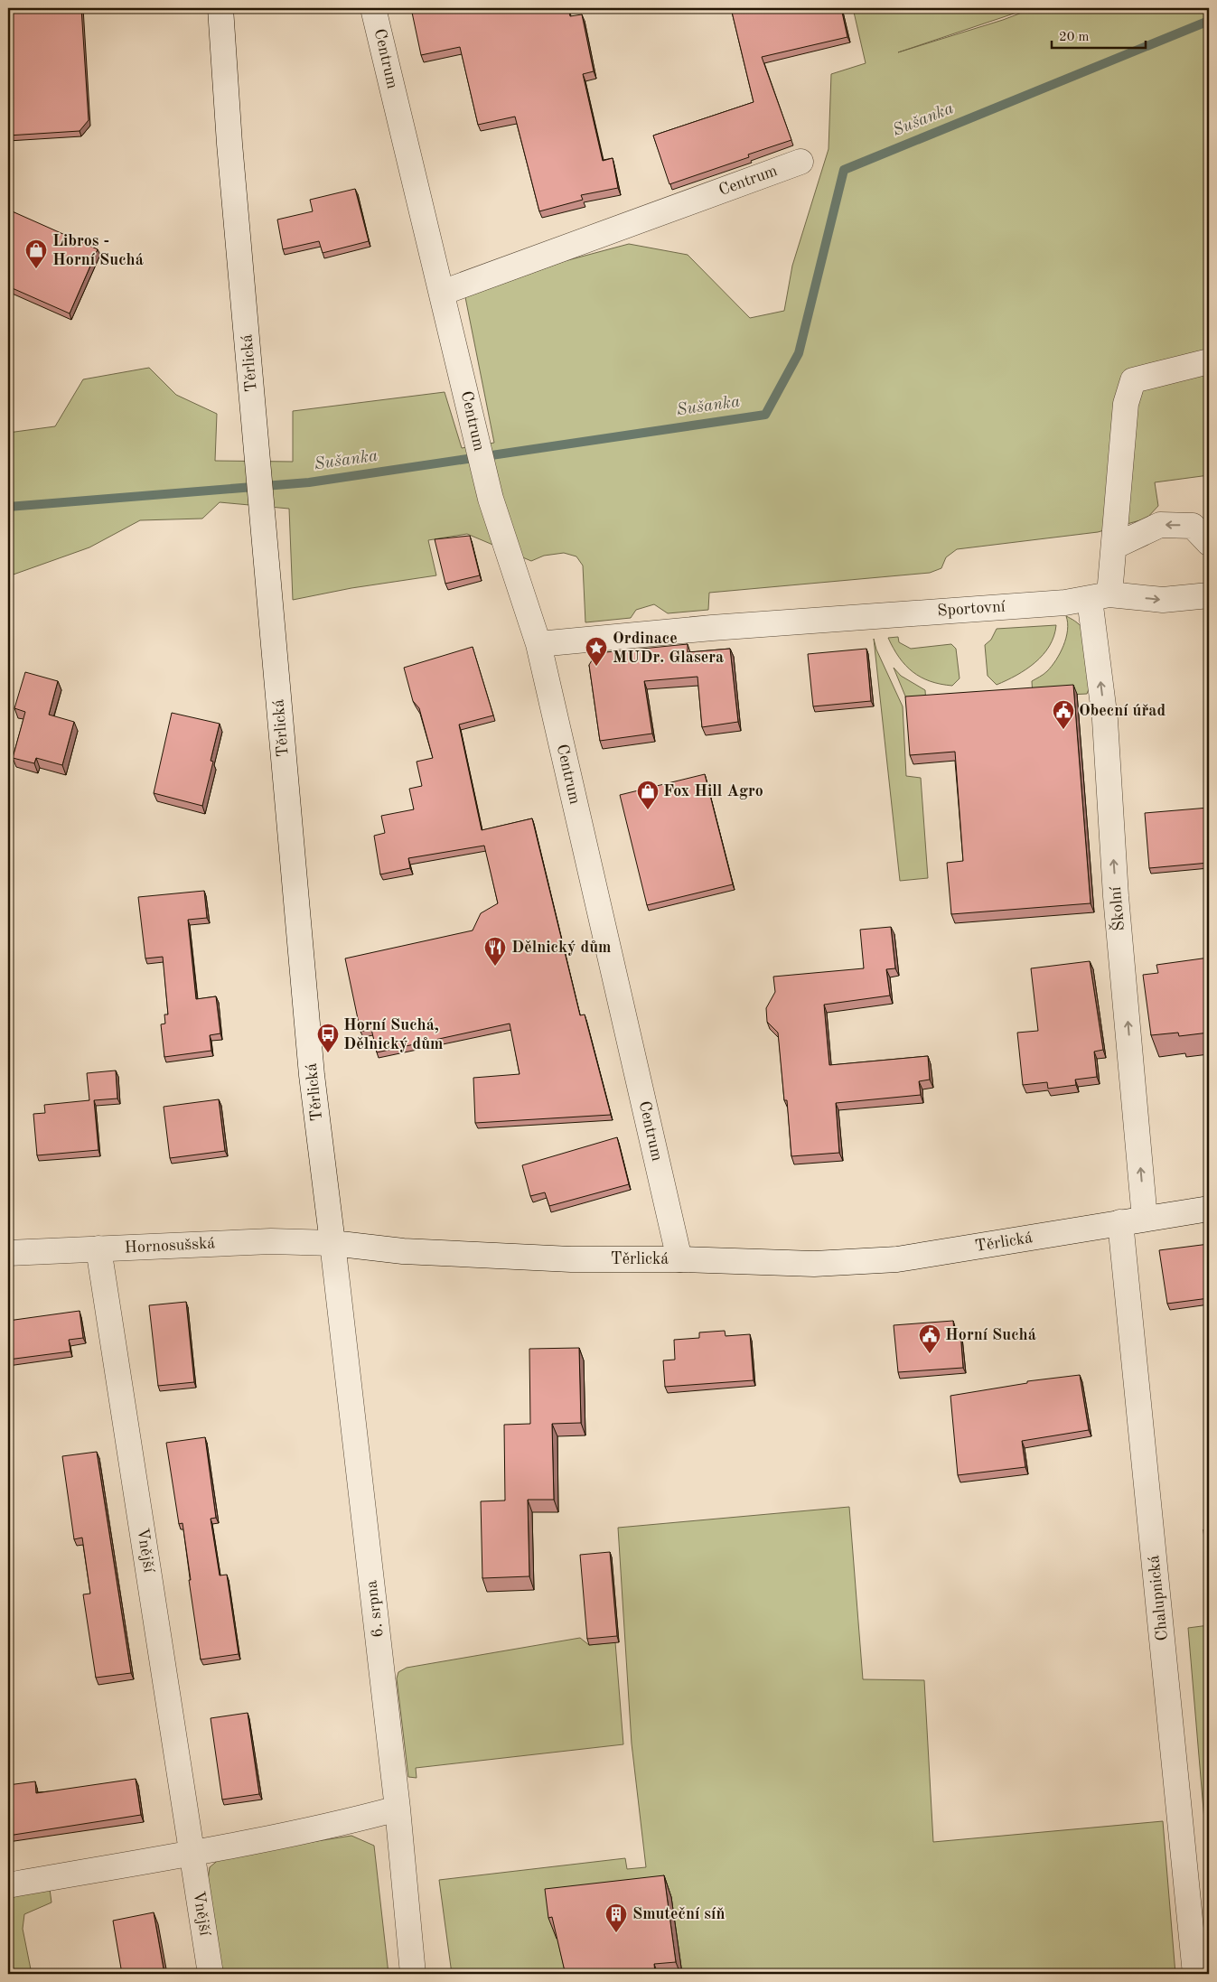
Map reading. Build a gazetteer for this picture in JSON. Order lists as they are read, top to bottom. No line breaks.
{"streets":{"street":["Centrum","Těrlická","Sportovní","Školní","Hornosušská","Vnější","Chalupnická","6. srpna"]},"crossings":[["Centrum","Těrlická"],["Centrum","Sportovní"],["Těrlická","Školní"],["Těrlická","Hornosušská"],["Těrlická","Chalupnická"],["Těrlická","6. srpna"],["Sportovní","Školní"],["Hornosušská","Vnější"],["Hornosušská","6. srpna"]],"one_way":["Školní"],"water":["Sušanka"],"places":{"shop":["Libros - Horní Suchá","Fox Hill Agro"],"place":["Ordinace MUDr. Glasera"],"public building":["Obecní úřad","Horní Suchá"],"restaurant":["Dělnický dům"],"bus stop":["Horní Suchá, Dělnický dům"],"building":["Smuteční síň"]},"scale_bar":"20 m"}
